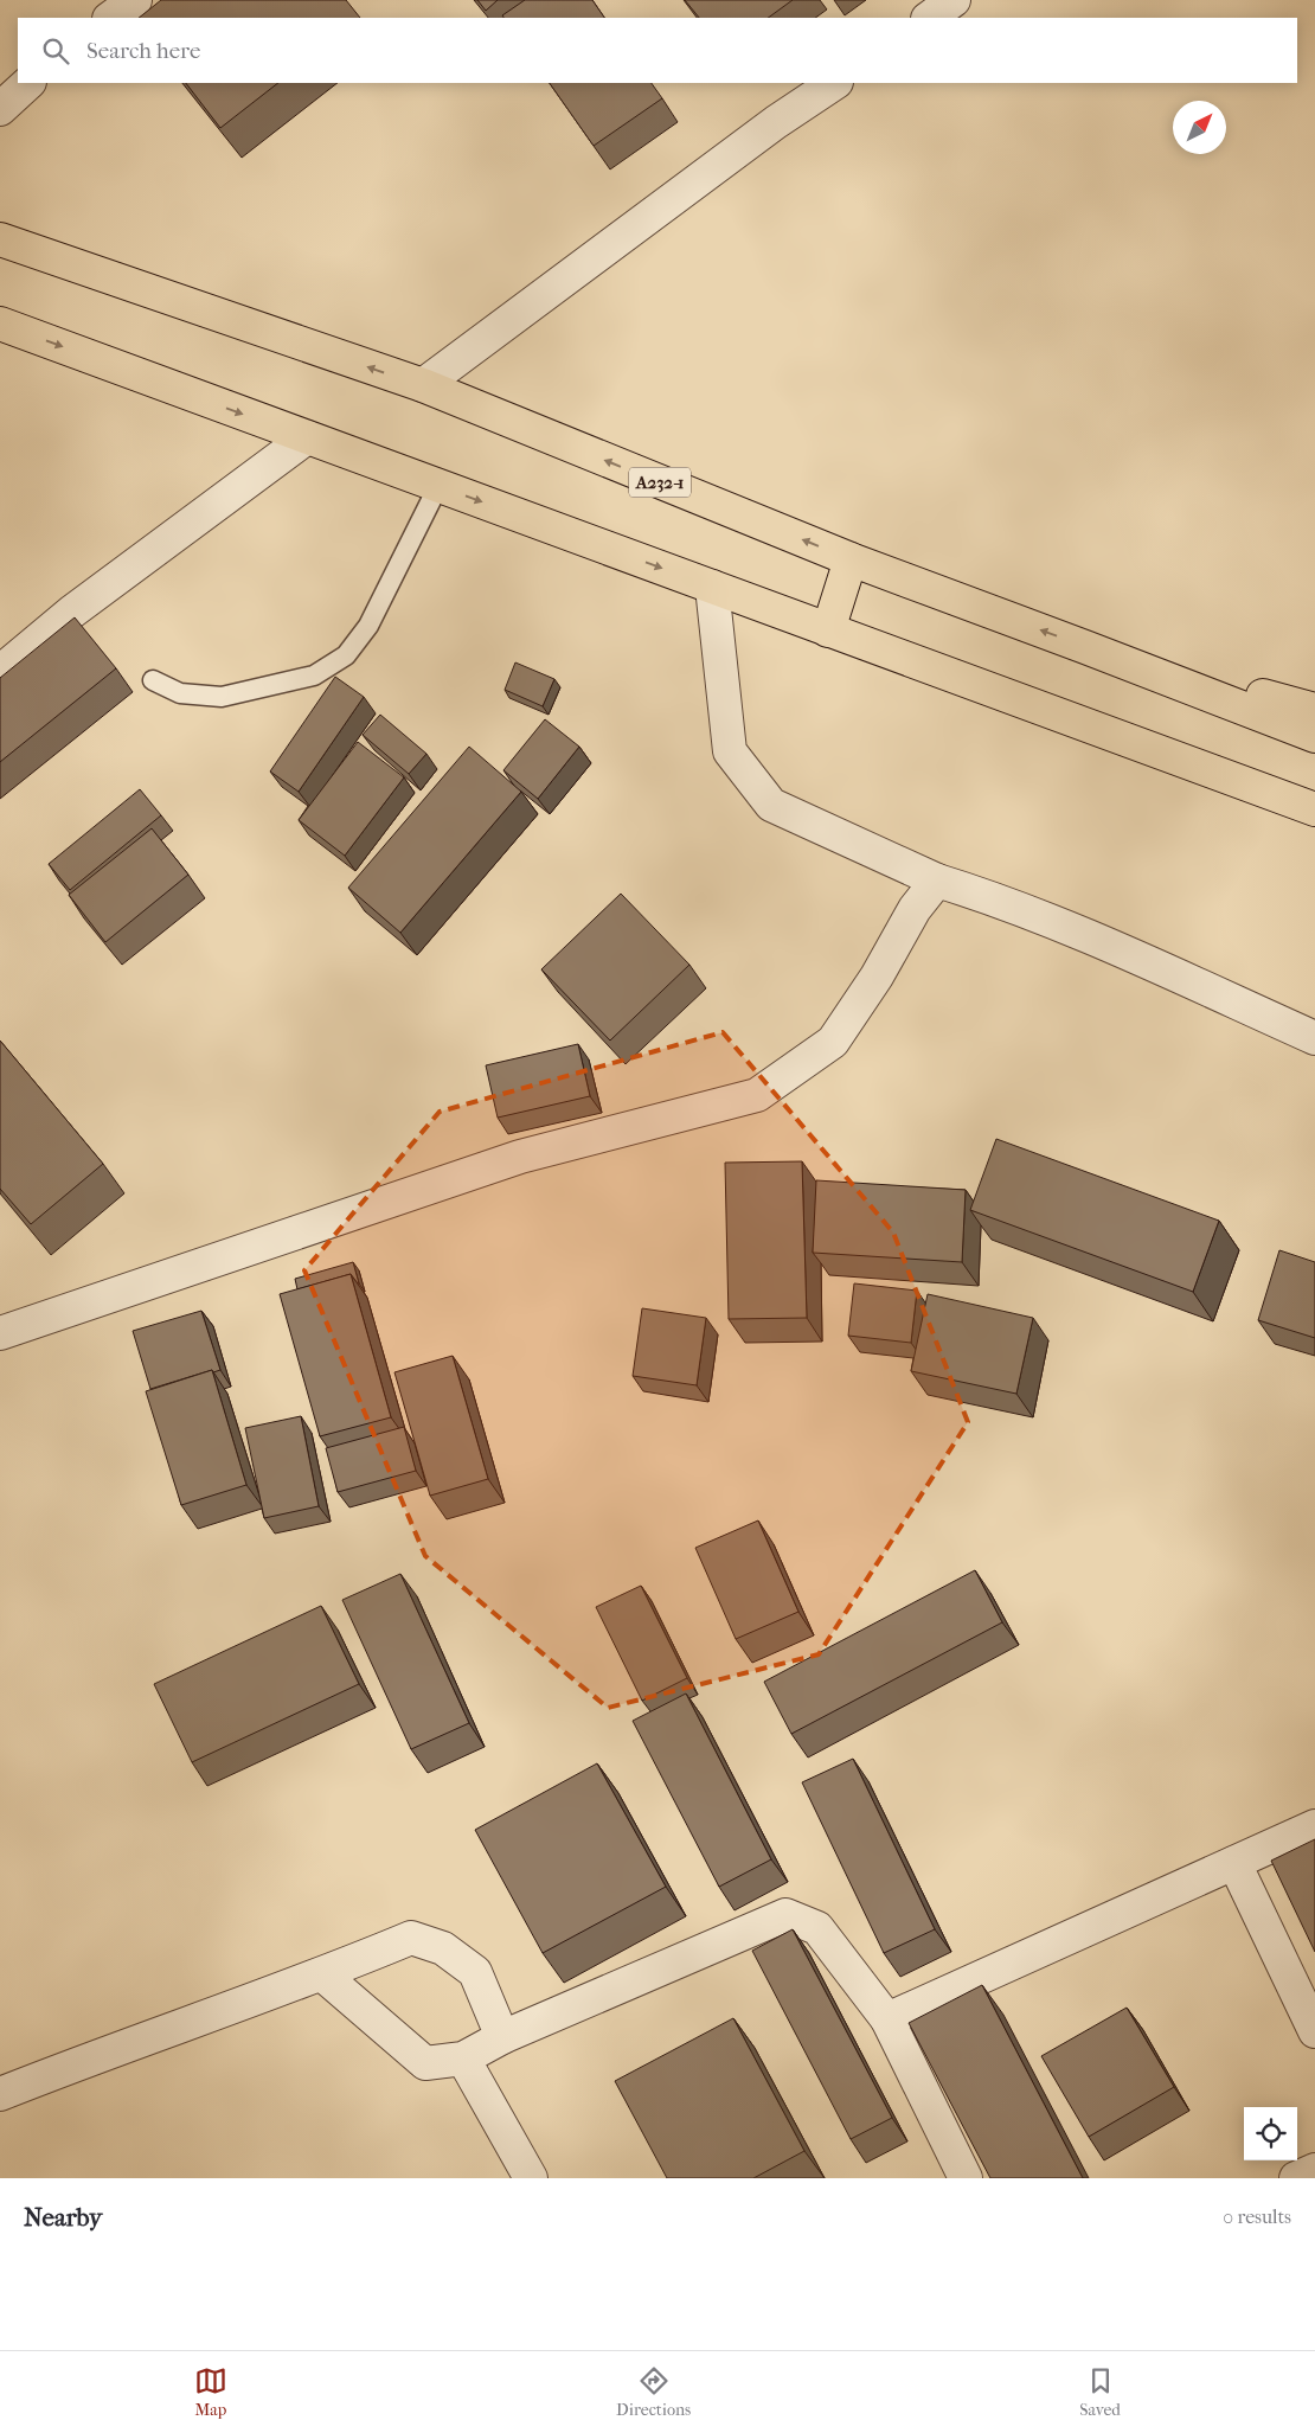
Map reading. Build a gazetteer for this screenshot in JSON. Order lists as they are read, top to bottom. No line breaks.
{"streets":{"highway":["A232-1"]},"north":"top right","page":{"search":"Search here","heading":["Nearby","0 results"],"nav":["Map","Directions","Saved"]}}
